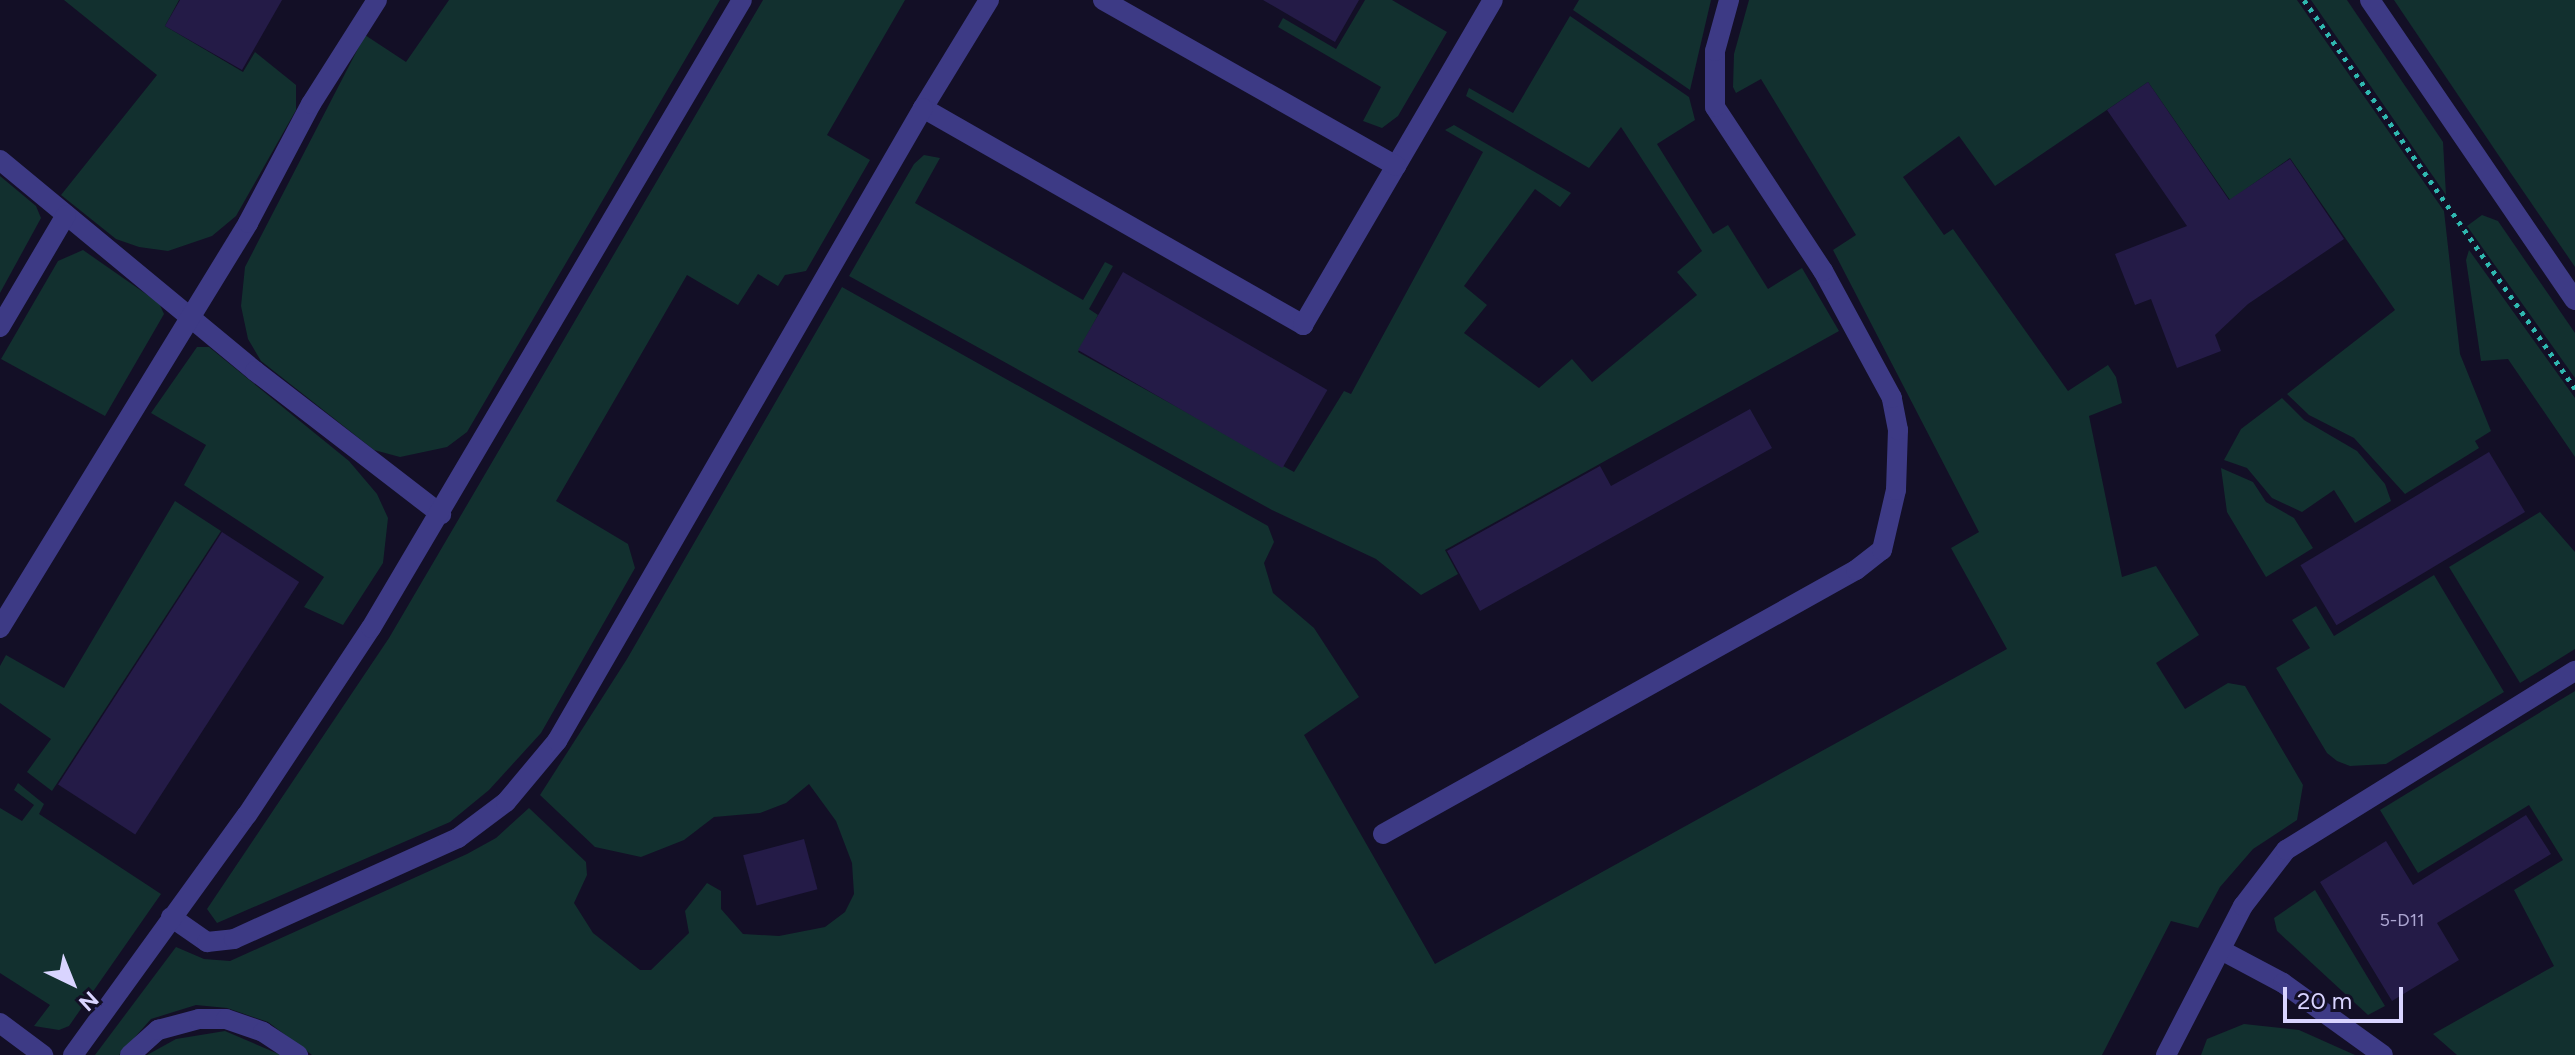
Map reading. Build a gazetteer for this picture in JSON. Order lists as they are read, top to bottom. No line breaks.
{"house_numbers":["5-D11"],"scale_bar":"20 m","north":"bottom right"}
